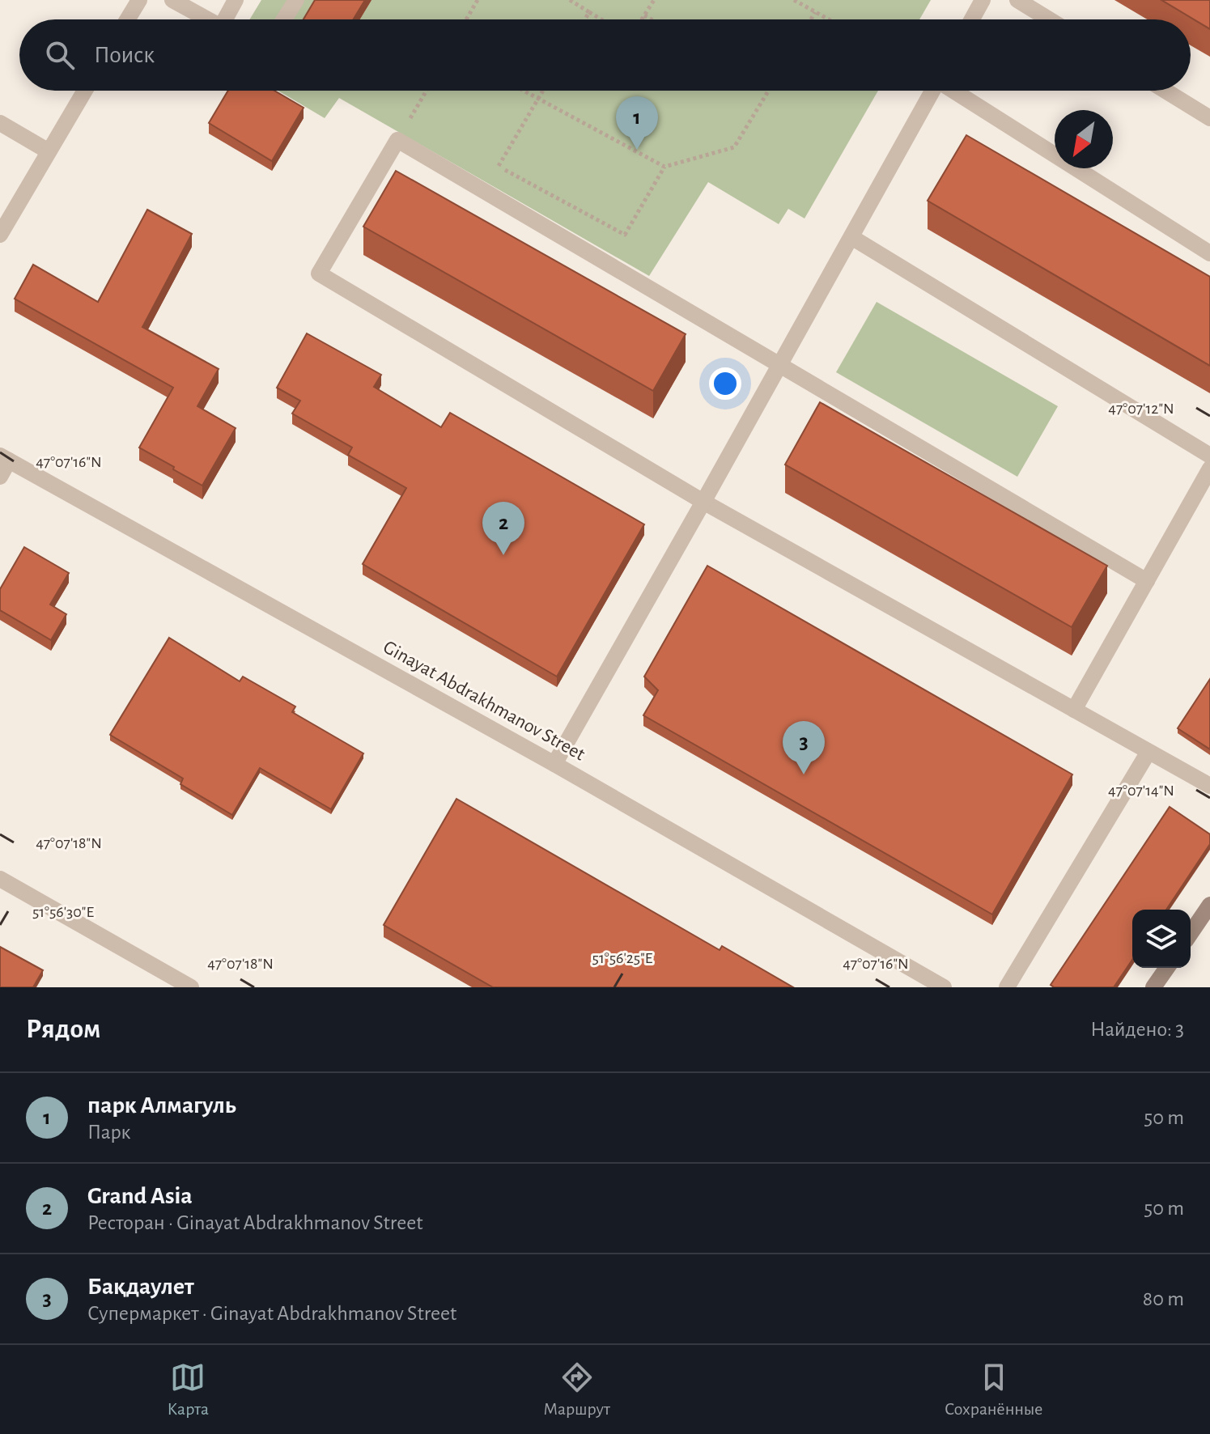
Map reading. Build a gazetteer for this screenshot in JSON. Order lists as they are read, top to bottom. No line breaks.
{"streets":{"street":["Ginayat Abdrakhmanov Street"]},"north":"bottom left","page":{"search":"Поиск","pins":["1","2","3"],"heading":["Рядом","Найдено: 3"],"list":[{"mark":"1","name":"парк Алмагуль","note":"Парк","value":"50 m"},{"mark":"2","name":"Grand Asia","note":"Ресторан · Ginayat Abdrakhmanov Street","value":"50 m"},{"mark":"3","name":"Бақдаулет","note":"Супермаркет · Ginayat Abdrakhmanov Street","value":"80 m"}],"nav":["Карта","Маршрут","Сохранённые"]},"coordinates":["47°07'12\"N","47°07'16\"N","47°07'14\"N","47°07'18\"N","51°56'30\"E","51°56'25\"E"]}
